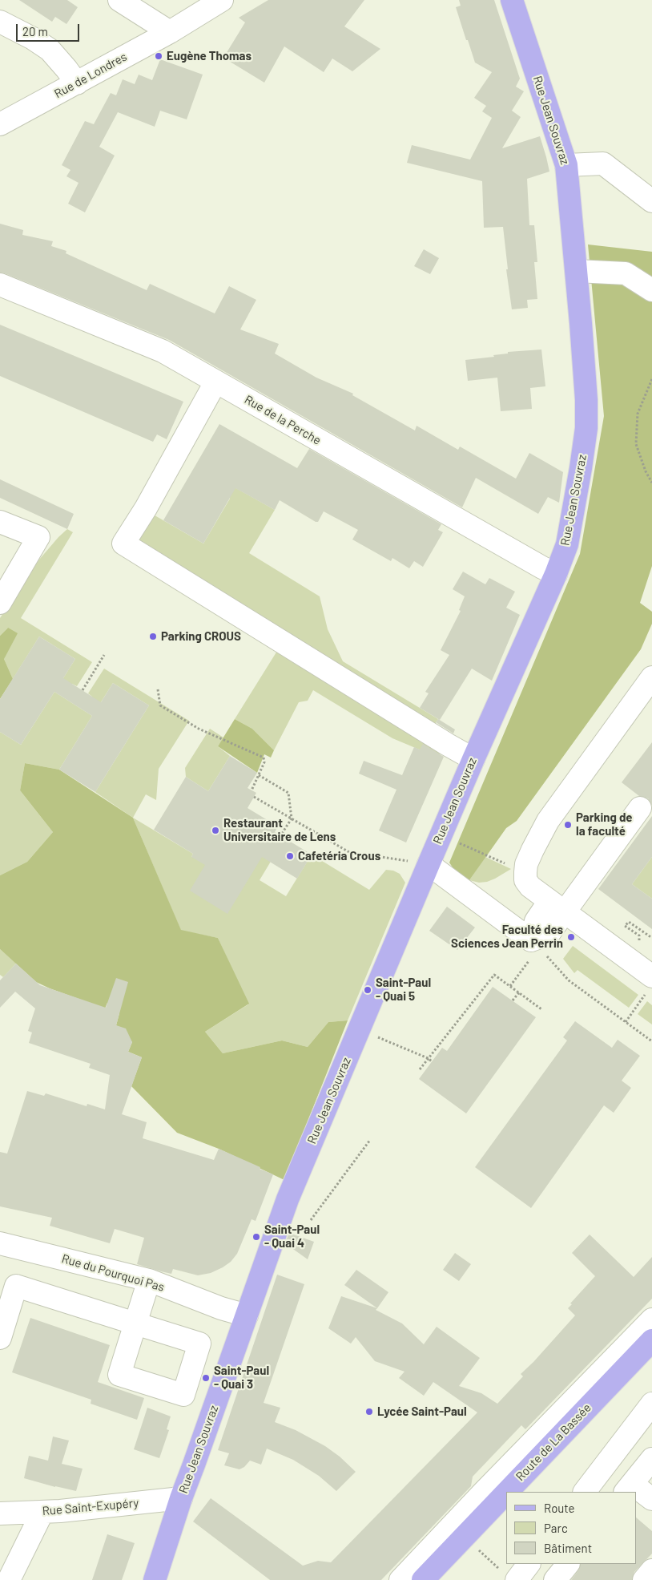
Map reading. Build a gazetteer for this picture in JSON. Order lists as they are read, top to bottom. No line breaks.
{"streets":{"main road":["Rue Jean Souvraz","Route de La Bassée"],"street":["Rue de Londres","Rue de la Perche","Rue du Pourquoi Pas","Rue Saint-Exupéry"]},"crossings":[["Rue Jean Souvraz","Rue de la Perche"],["Rue Jean Souvraz","Rue du Pourquoi Pas"],["Rue Jean Souvraz","Rue Saint-Exupéry"]],"places":["Eugène Thomas","Parking CROUS","Parking de la faculté","Restaurant Universitaire de Lens","Cafetéria Crous","Faculté des Sciences Jean Perrin","Saint-Paul - Quai 5","Saint-Paul - Quai 4","Saint-Paul - Quai 3","Lycée Saint-Paul"],"legend":["Route","Parc","Bâtiment"],"scale_bar":"20 m"}
